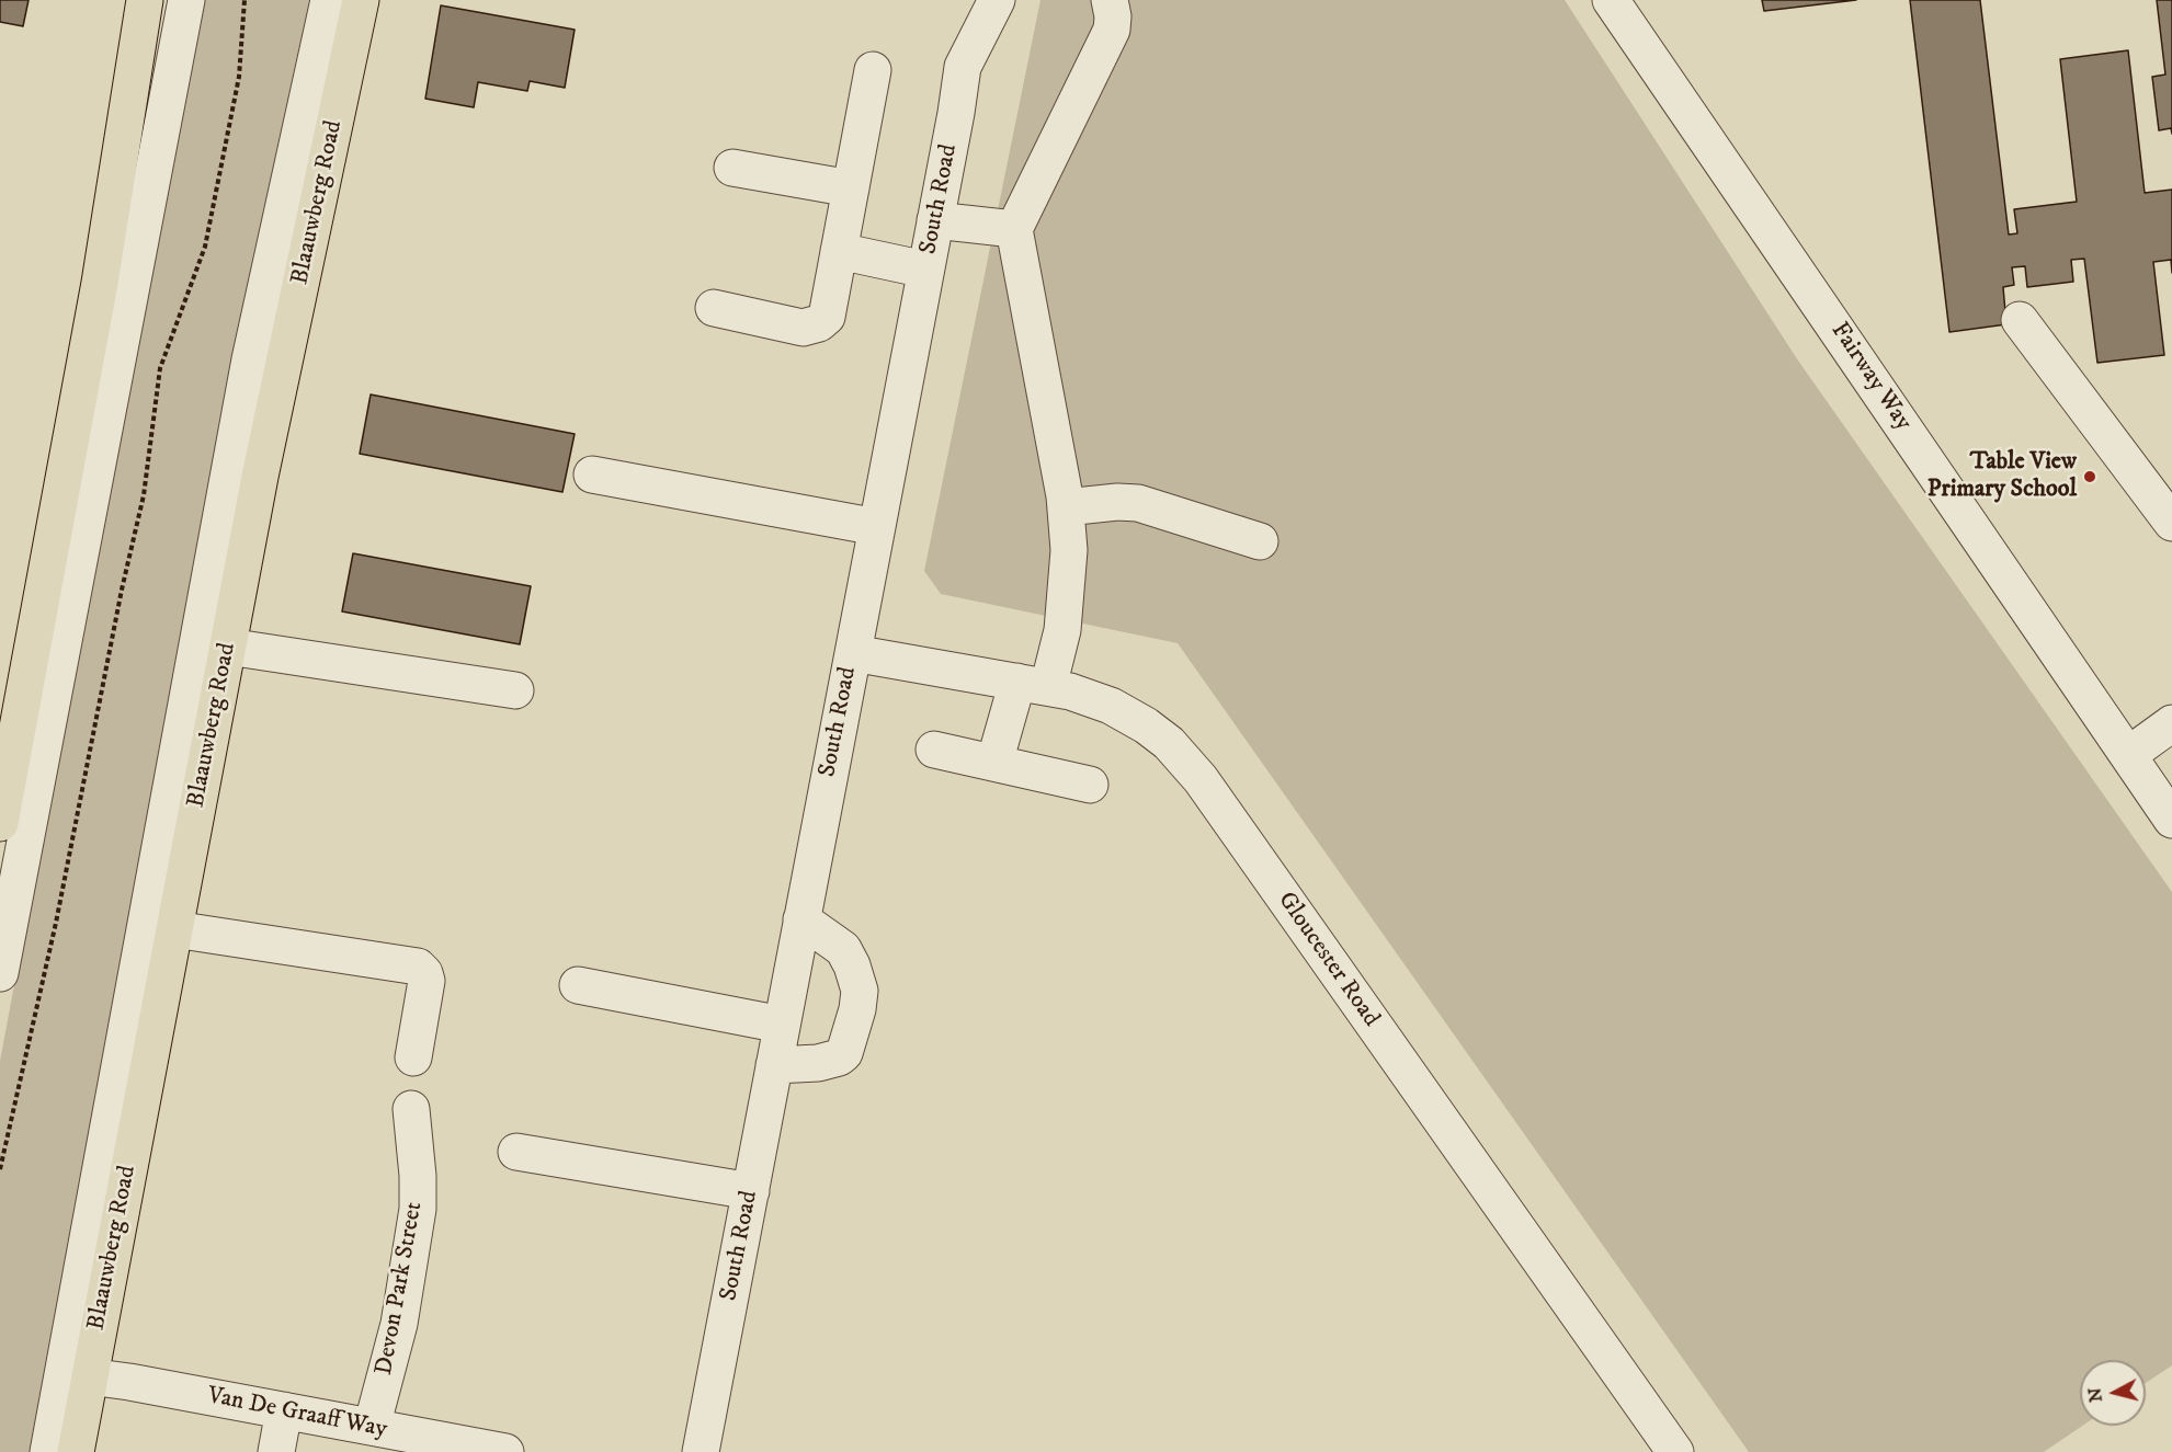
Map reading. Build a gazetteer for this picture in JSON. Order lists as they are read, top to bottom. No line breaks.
{"streets":{"main road":["Blaauwberg Road"],"street":["South Road","Fairway Way","Gloucester Road","Devon Park Street","Van De Graaff Way"]},"crossings":[["South Road","Gloucester Road"],["Blaauwberg Road","Van De Graaff Way"],["Devon Park Street","Van De Graaff Way"]],"places":["Table View Primary School"],"north":"left"}
